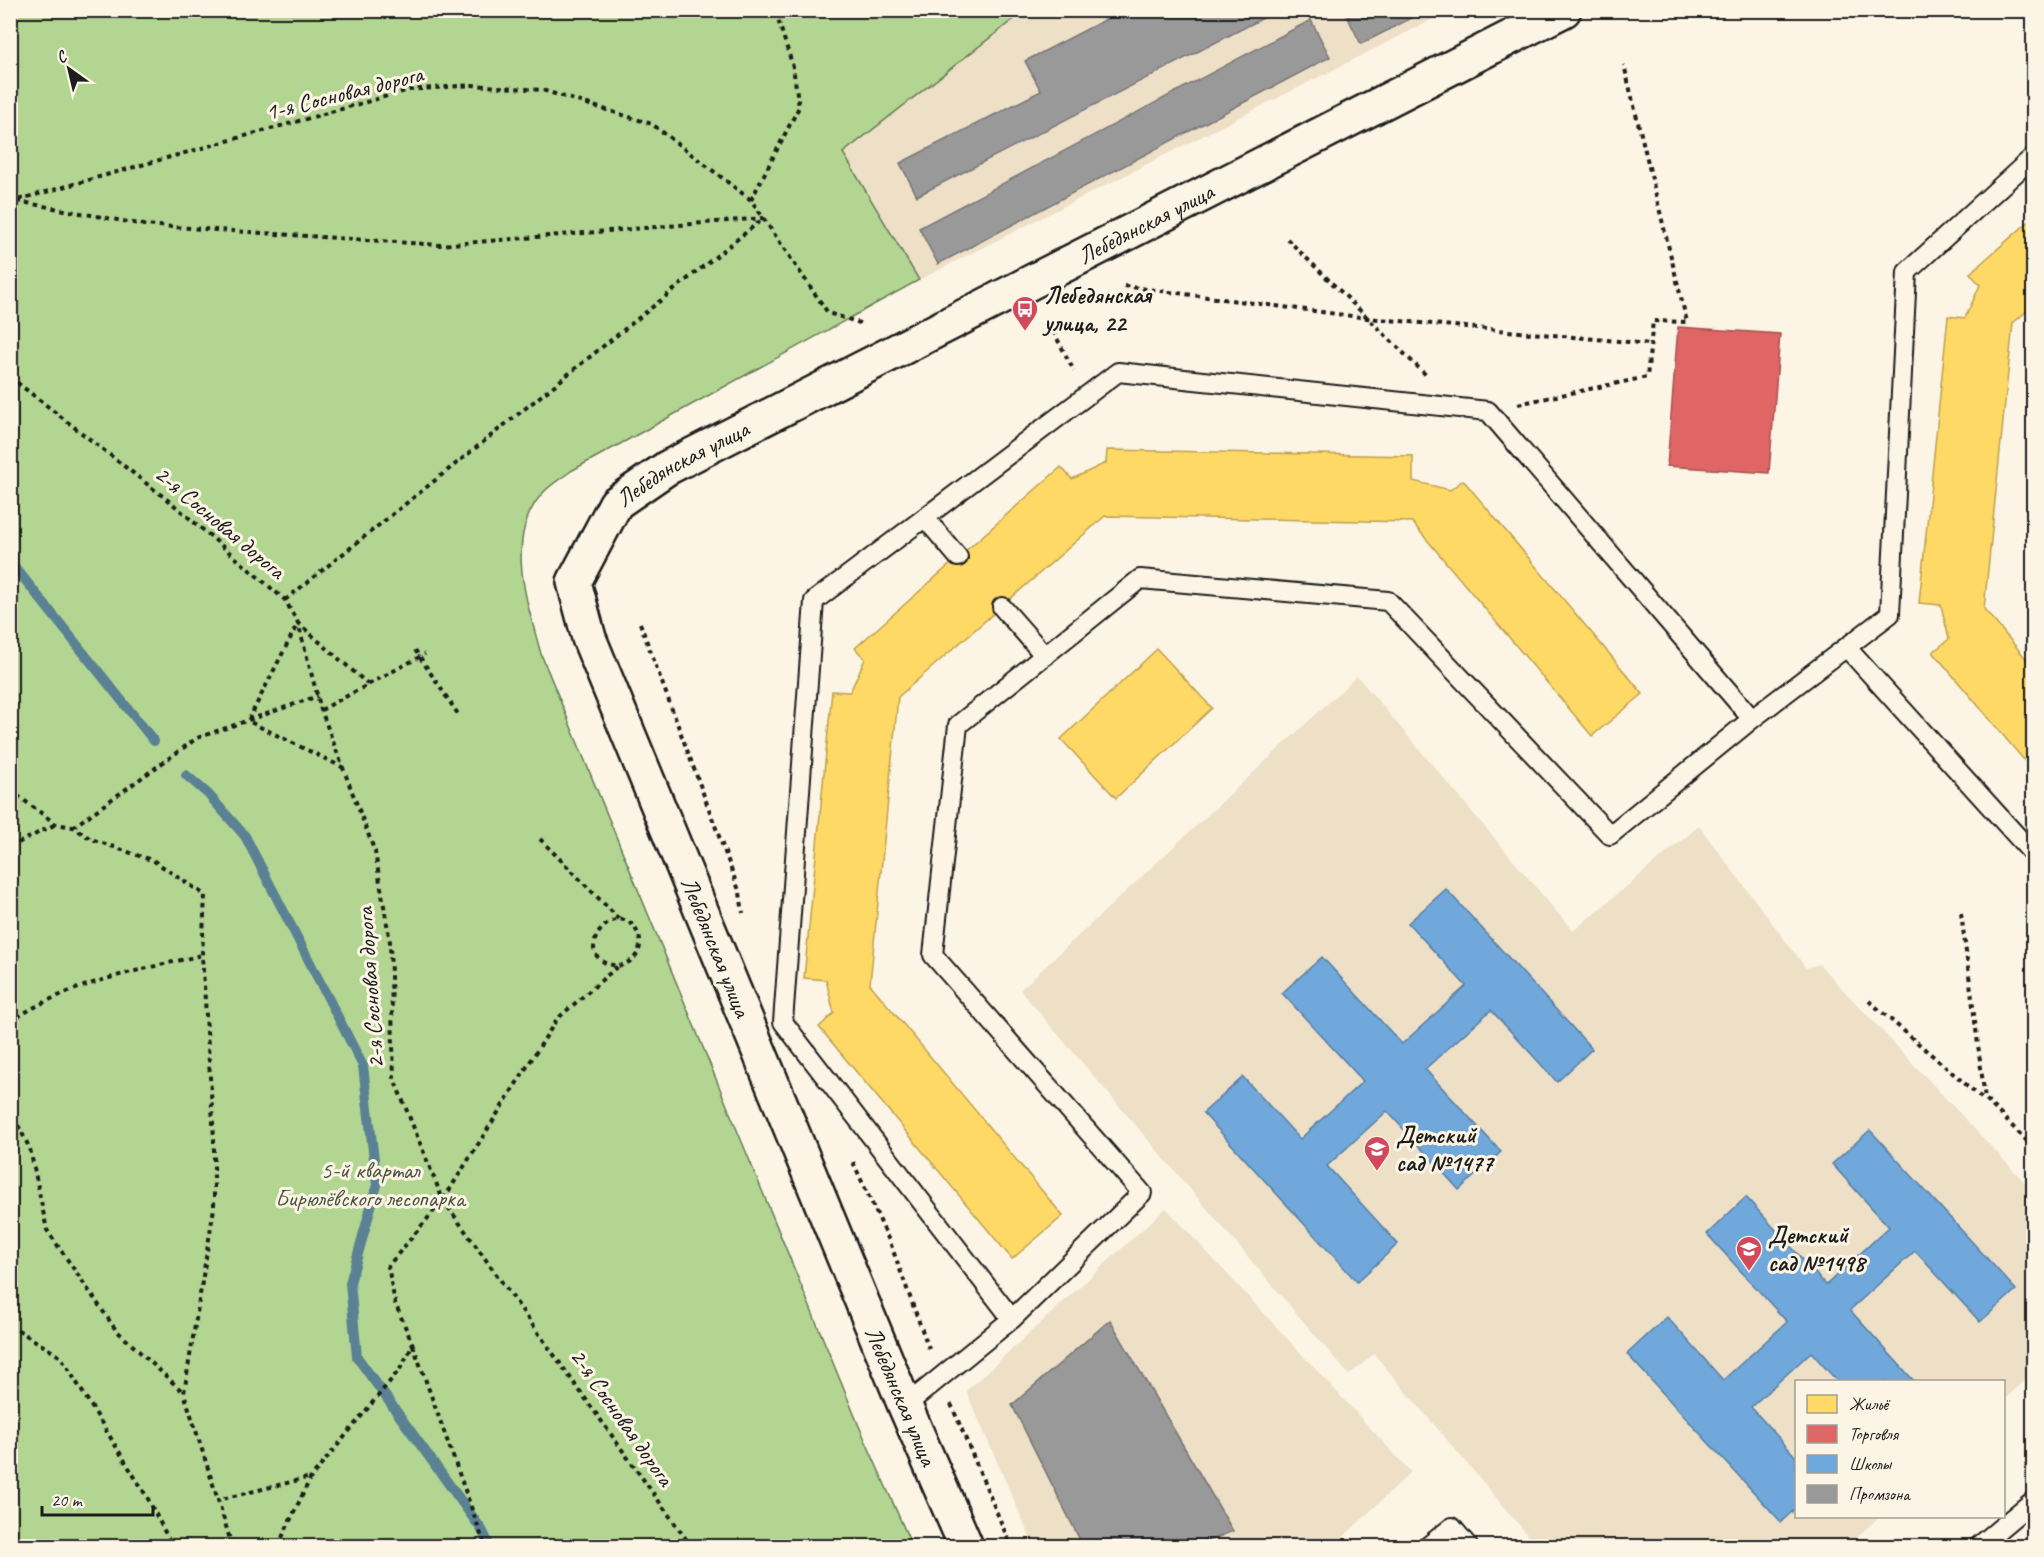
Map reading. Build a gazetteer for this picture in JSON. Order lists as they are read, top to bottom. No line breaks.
{"streets":{"street":["Лебедянская улица"],"path":["1-я Сосновая дорога","2-я Сосновая дорога"]},"parks":["5-й квартал Бирюлёвского лесопарка"],"places":{"bus stop":["Лебедянская улица, 22"],"school or university":["Детский сад №1477","Детский сад №1498"]},"legend":["Жильё","Торговля","Школы","Промзона"],"scale_bar":"20 m","north":"top left"}
